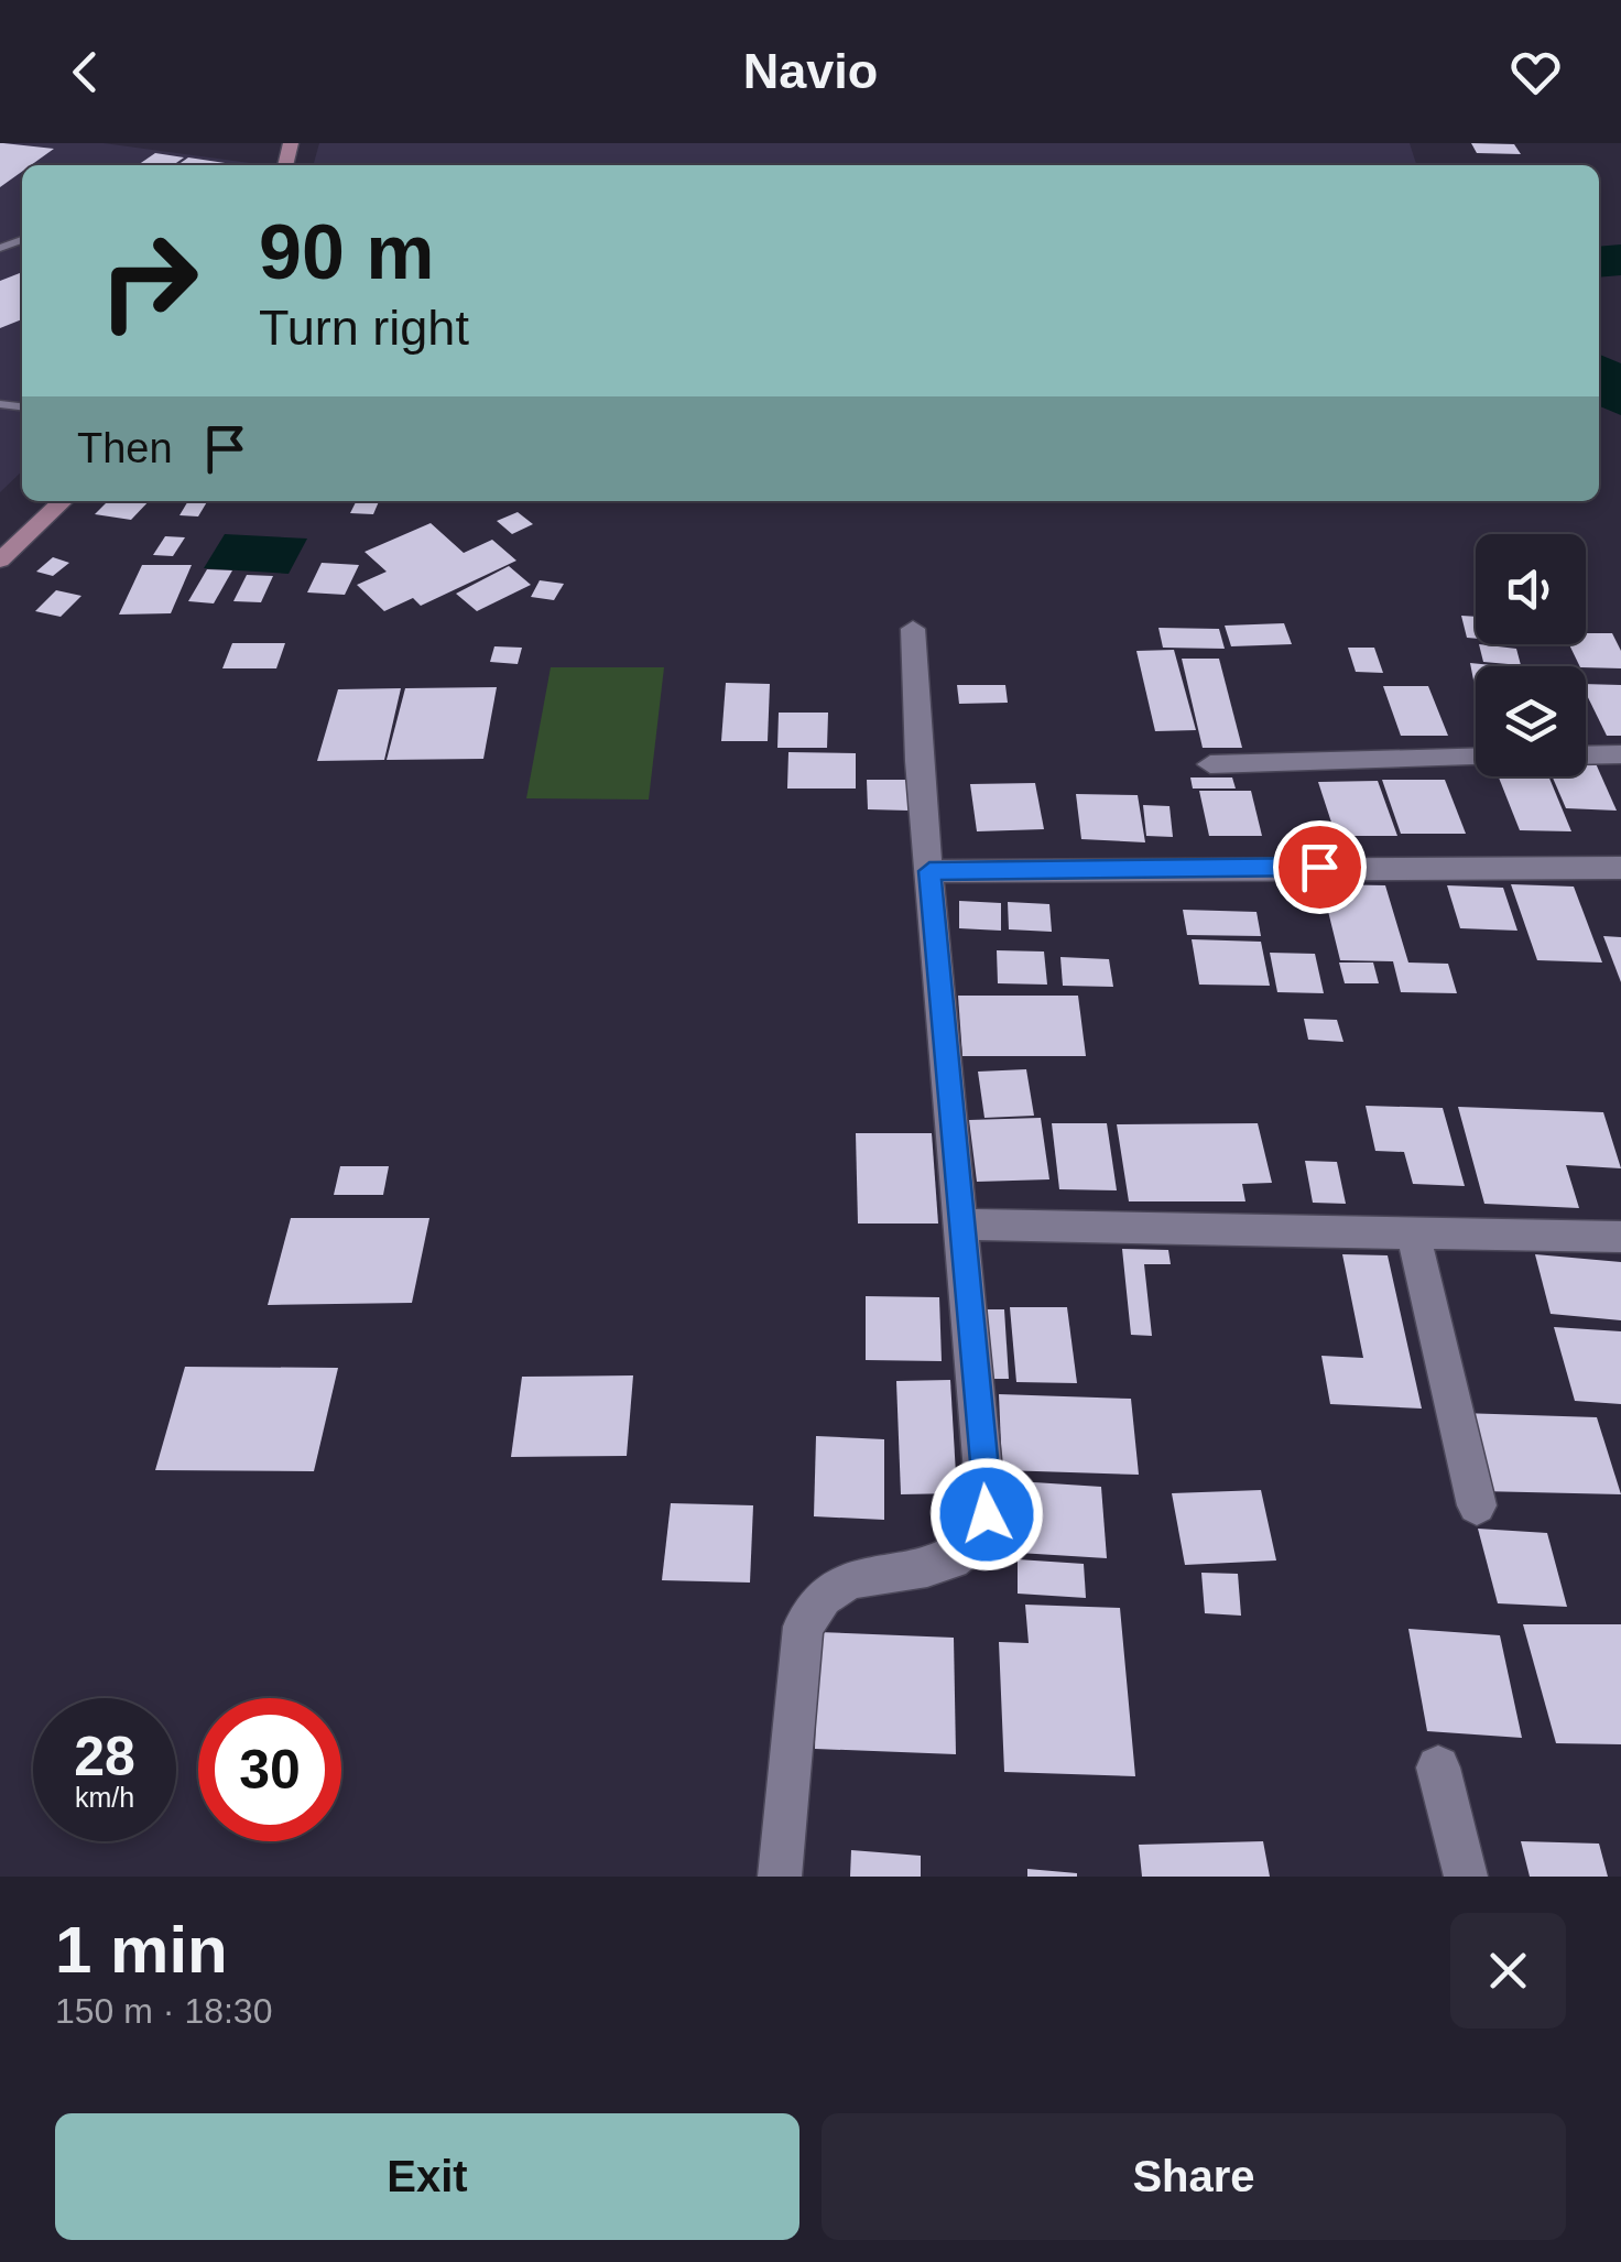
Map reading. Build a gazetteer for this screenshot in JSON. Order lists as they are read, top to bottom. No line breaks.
{"page":{"header":"Navio","turn":["90 m","Turn right"],"then":"Then","speed":"28 km/h","limit":"30","heading":["1 min","150 m · 18:30"],"buttons":["Exit","Share"]}}
